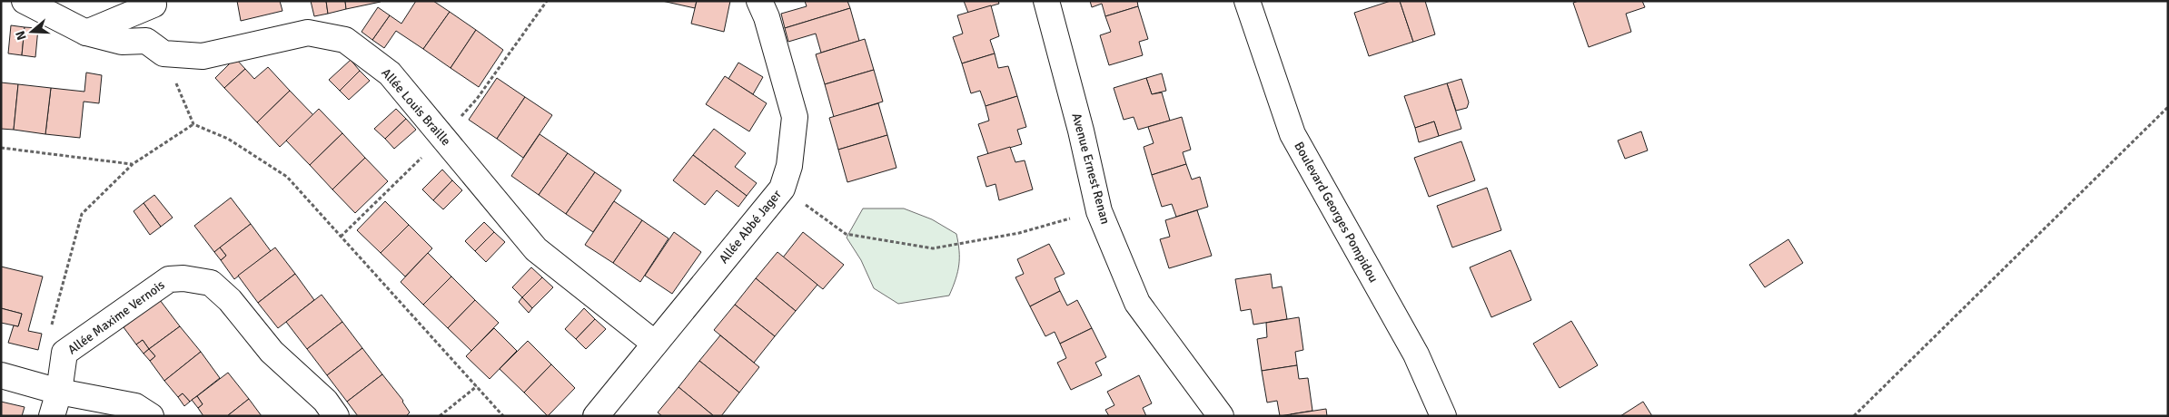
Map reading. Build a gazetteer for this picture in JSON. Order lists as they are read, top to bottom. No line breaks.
{"streets":{"street":["Allée Louis Braille","Avenue Ernest Renan","Boulevard Georges Pompidou","Allée Abbé Jager","Allée Maxime Vernois"]},"crossings":[["Allée Louis Braille","Allée Abbé Jager"]],"north":"left"}
